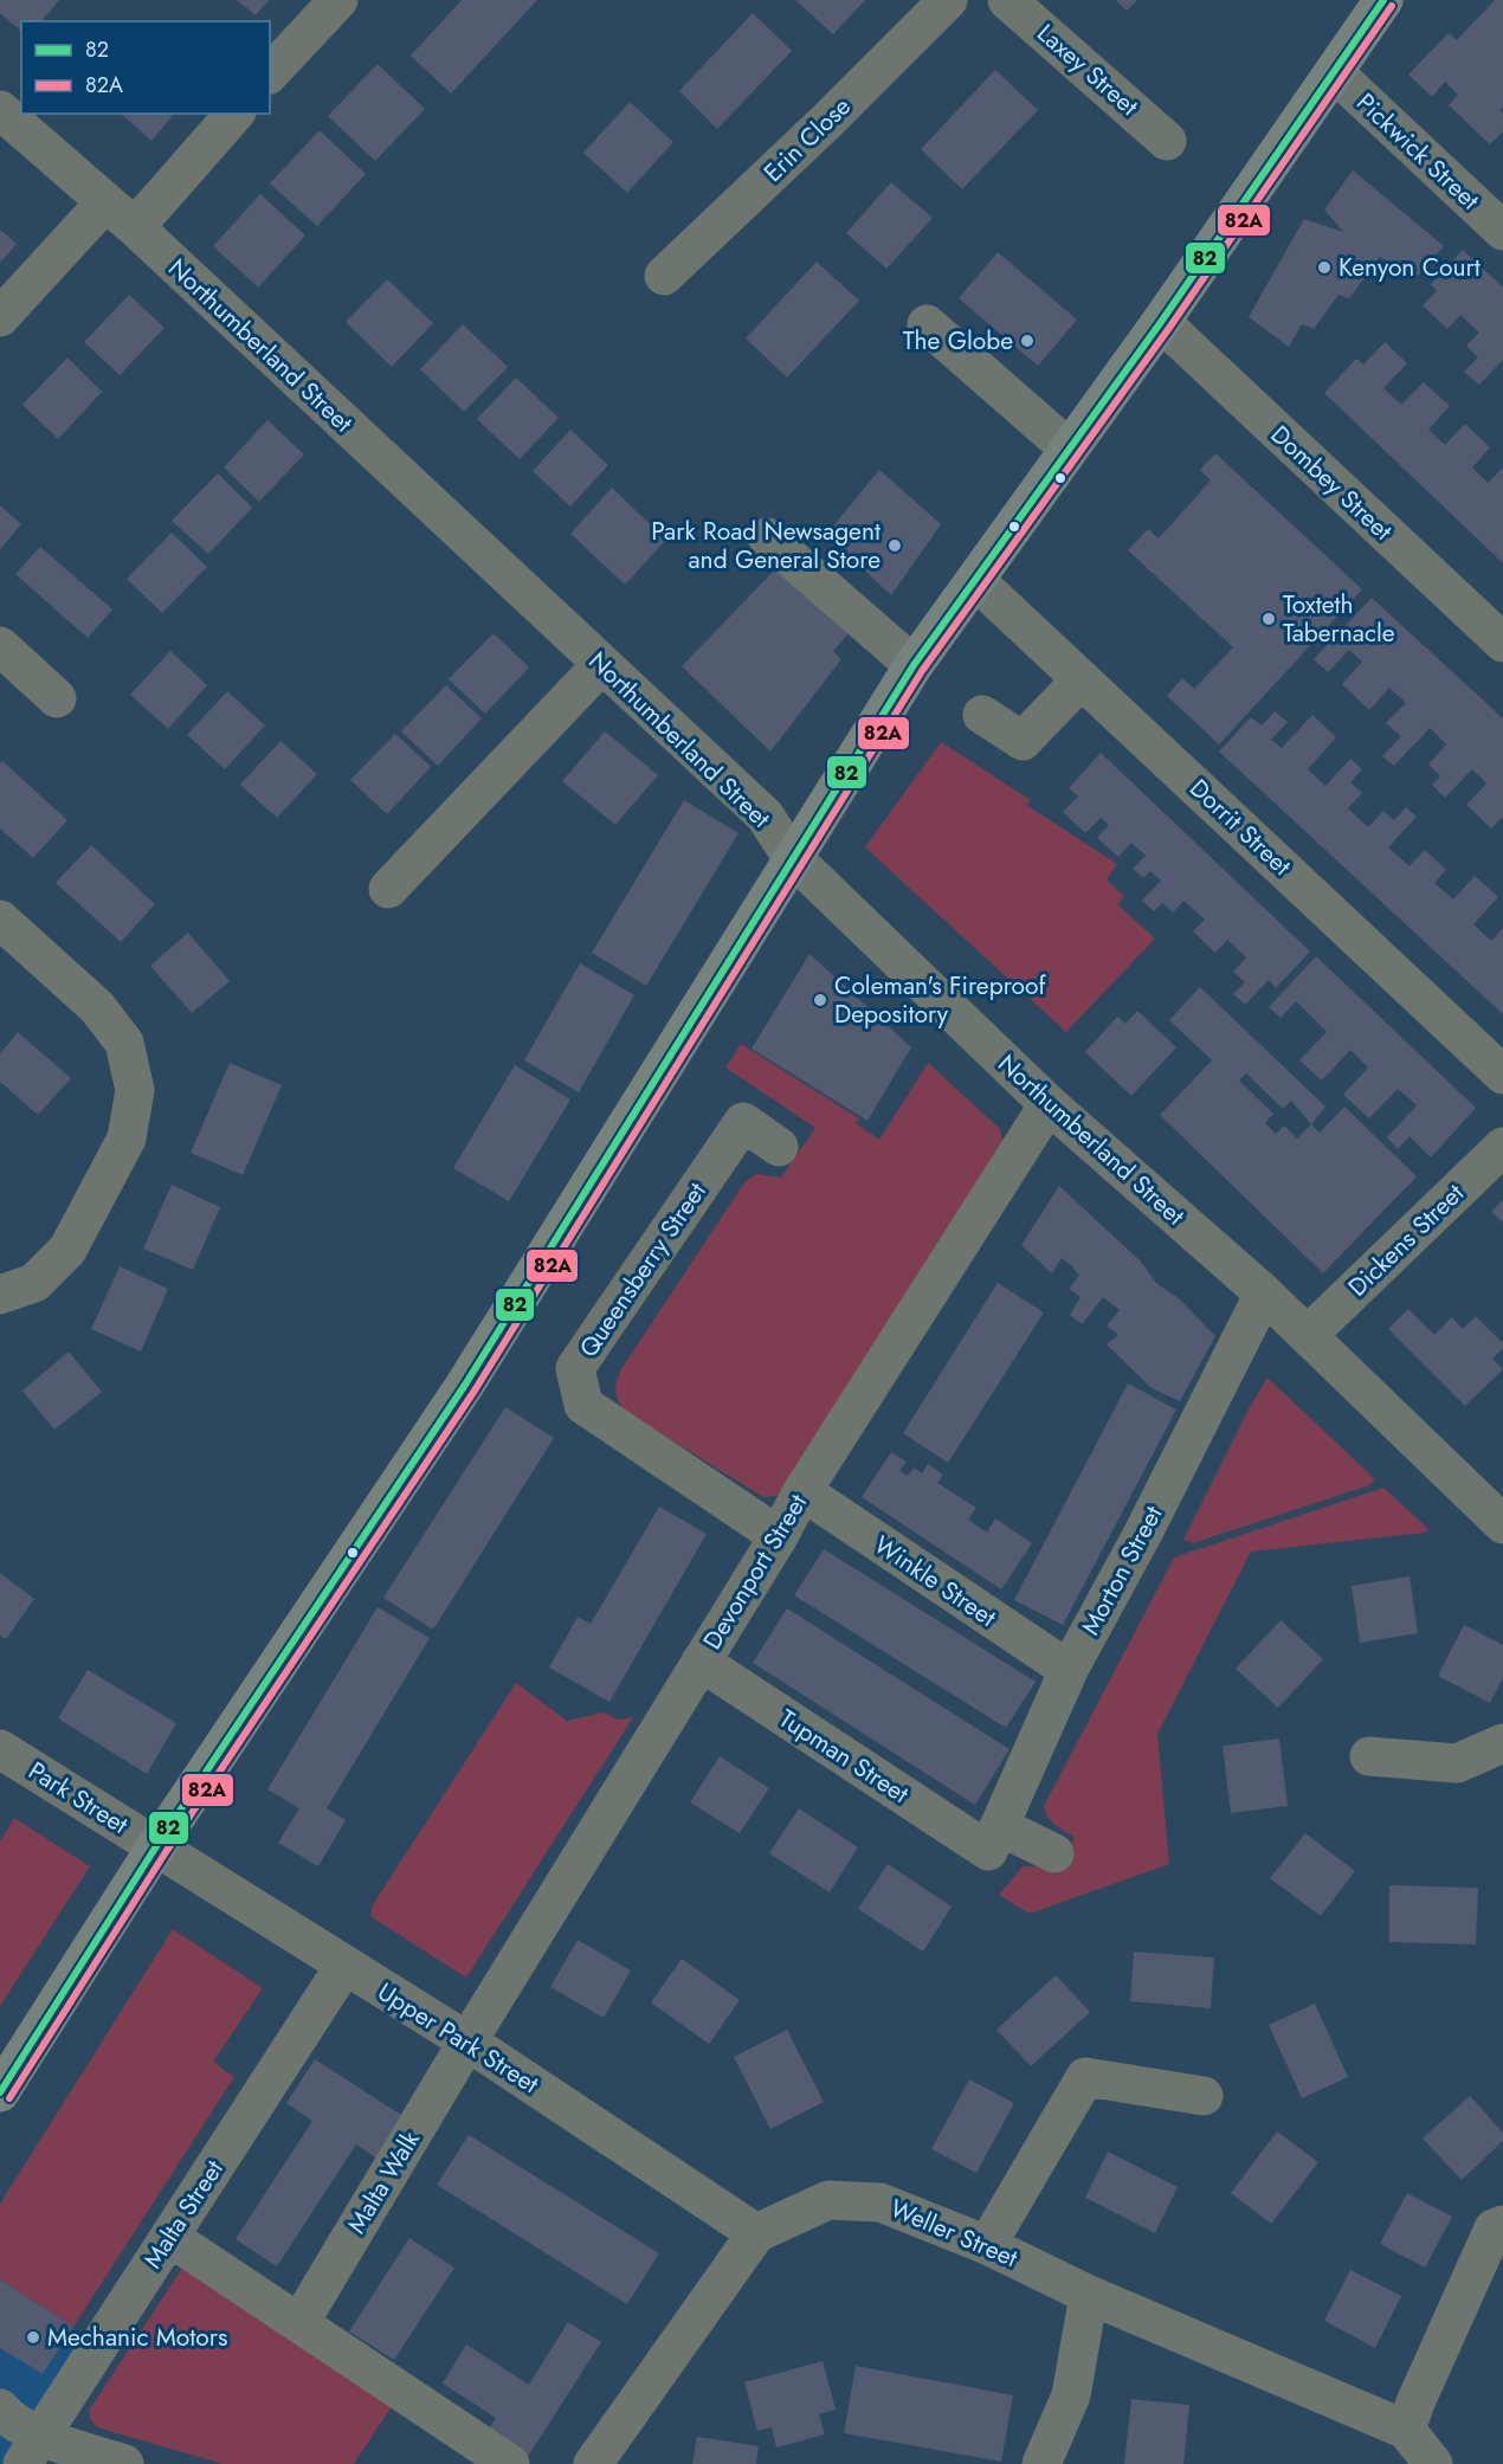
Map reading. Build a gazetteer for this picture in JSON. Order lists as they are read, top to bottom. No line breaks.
{"streets":{"street":["Laxey Street","Erin Close","Pickwick Street","Northumberland Street","Dombey Street","Dorrit Street","Dickens Street","Queensberry Street","Morton Street","Devonport Street","Winkle Street","Tupman Street","Park Street","Upper Park Street","Malta Walk","Malta Street","Weller Street"]},"crossings":[["Northumberland Street","Dickens Street"],["Northumberland Street","Morton Street"],["Northumberland Street","Devonport Street"],["Queensberry Street","Devonport Street"],["Morton Street","Winkle Street"],["Morton Street","Tupman Street"],["Devonport Street","Winkle Street"],["Devonport Street","Tupman Street"],["Devonport Street","Upper Park Street"],["Devonport Street","Malta Walk"],["Park Street","Upper Park Street"],["Upper Park Street","Malta Walk"],["Upper Park Street","Malta Street"],["Upper Park Street","Weller Street"]],"places":["Kenyon Court","The Globe","Park Road Newsagent and General Store","Toxteth Tabernacle","Coleman's Fireproof Depository","Mechanic Motors"],"lines":["transit line 82","transit line 82A"],"legend":["82","82A"]}
